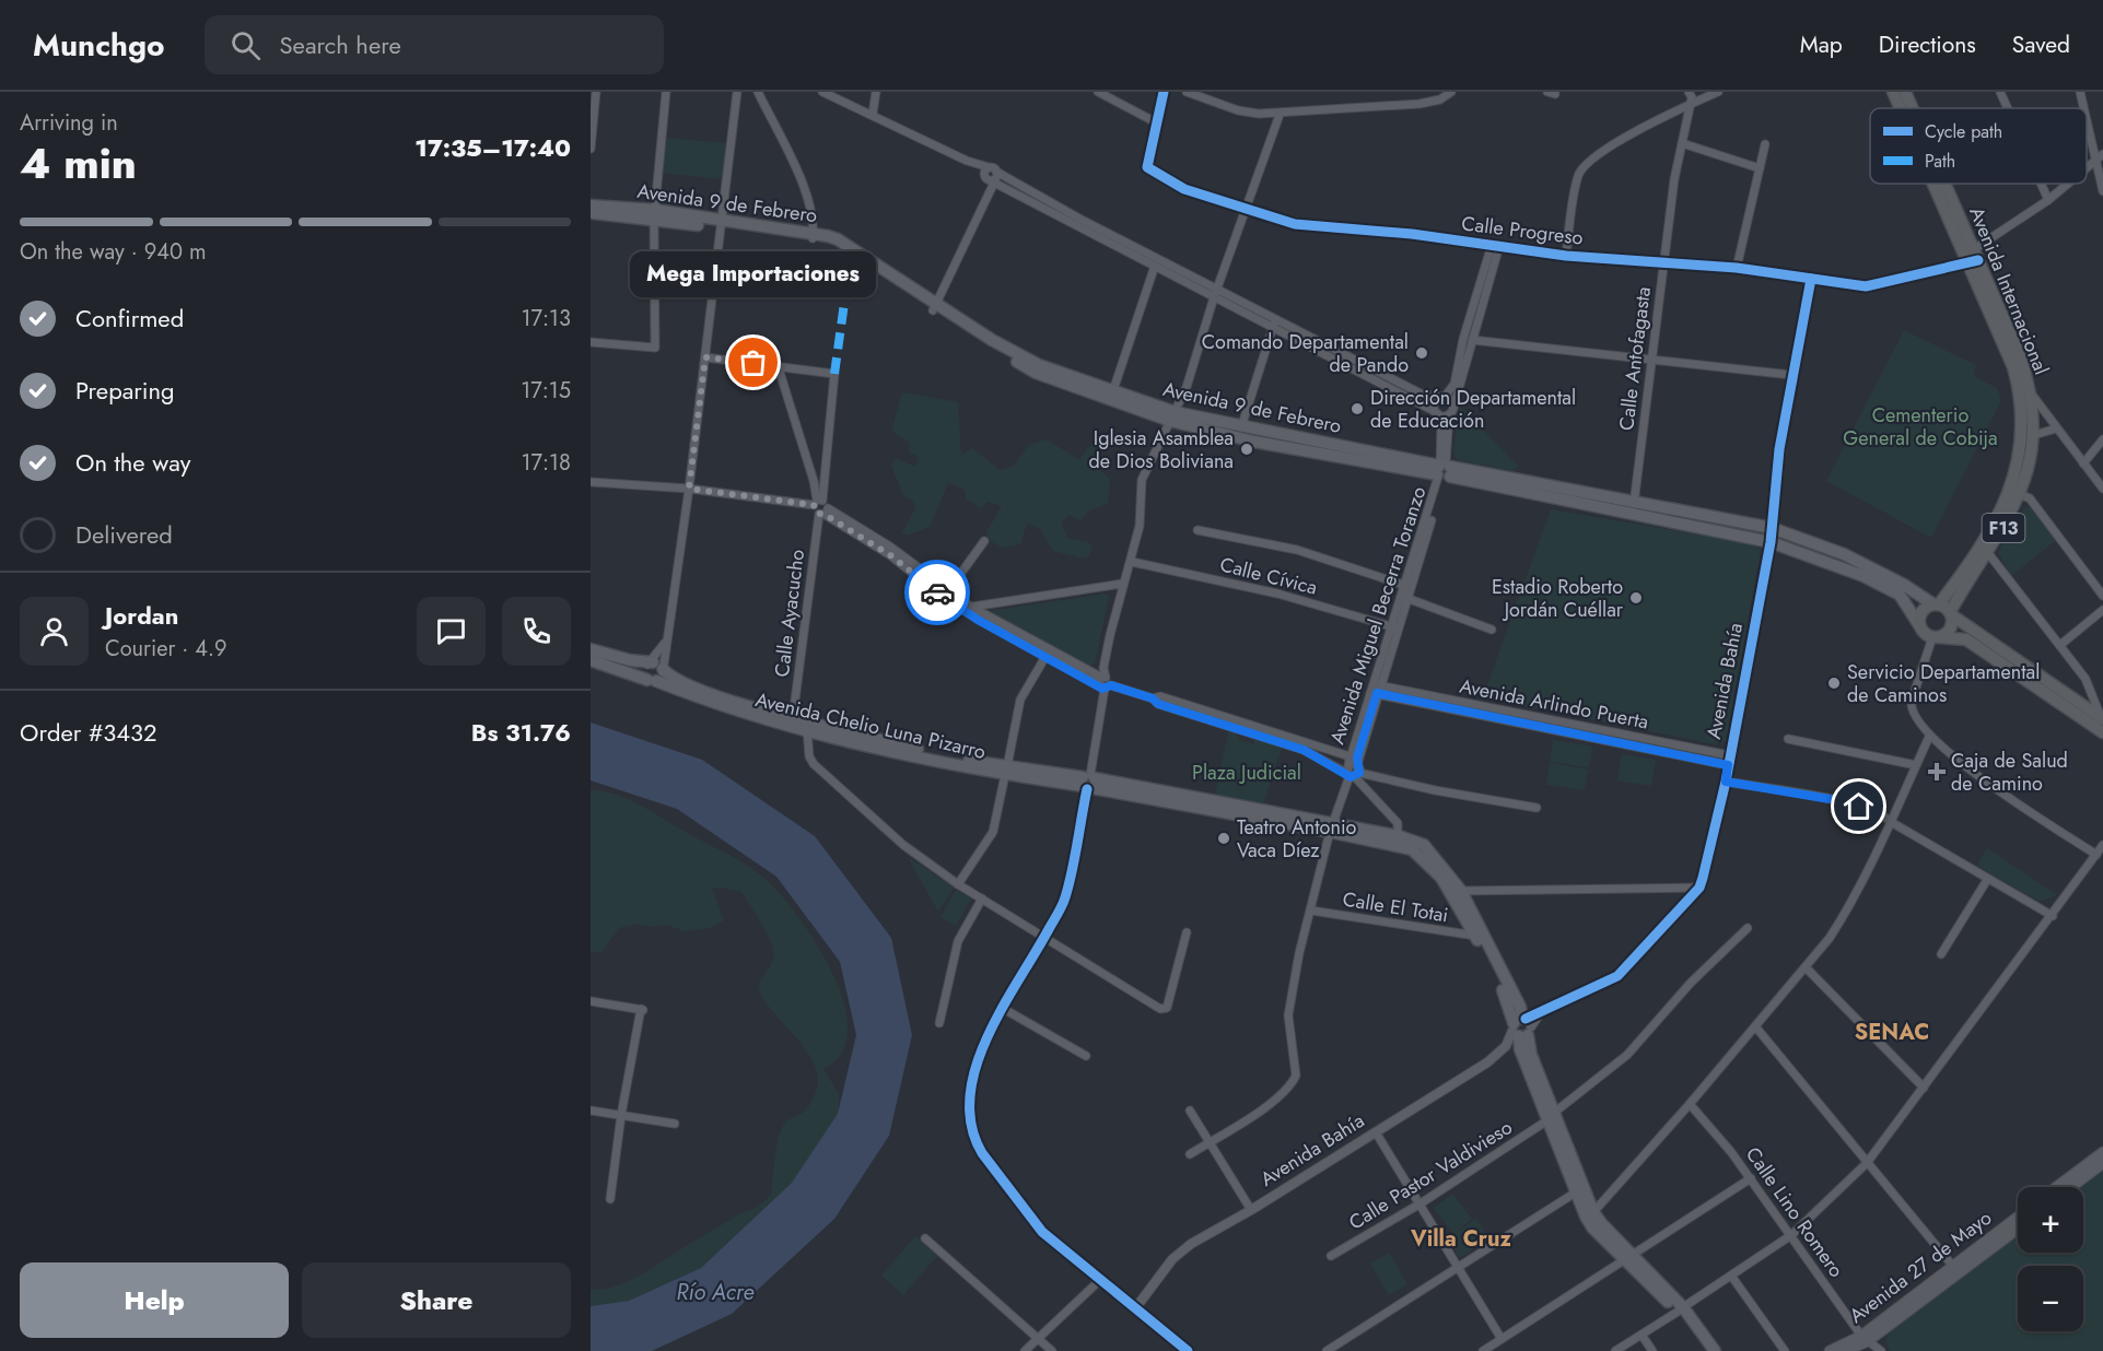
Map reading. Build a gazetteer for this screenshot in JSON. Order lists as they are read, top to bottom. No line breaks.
{"streets":{"highway":["Avenida Internacional","F13"],"main road":["Avenida 9 de Febrero","Avenida Chelio Luna Pizarro","Avenida 27 de Mayo"],"street":["Calle Progreso","Calle Antofagasta","Calle Cívica","Calle Ayacucho","Avenida Miguel Becerra Toranzo","Avenida Bahía","Avenida Arlindo Puerta","Calle El Totai","Calle Pastor Valdivieso","Calle Lino Romero"]},"crossings":[["Avenida 9 de Febrero","Avenida Internacional"],["Avenida 9 de Febrero","Calle Antofagasta"],["Avenida 9 de Febrero","F13"],["Avenida 9 de Febrero","Avenida Miguel Becerra Toranzo"],["Avenida 9 de Febrero","Avenida Bahía"],["Calle Progreso","Avenida Internacional"],["Calle Progreso","Calle Antofagasta"],["Calle Progreso","Avenida Miguel Becerra Toranzo"],["Calle Progreso","Avenida Bahía"],["Avenida Internacional","F13"],["Calle Cívica","Avenida Miguel Becerra Toranzo"],["Calle Ayacucho","Avenida Chelio Luna Pizarro"],["Avenida Miguel Becerra Toranzo","Avenida Arlindo Puerta"],["Avenida Miguel Becerra Toranzo","Avenida Chelio Luna Pizarro"],["Avenida Miguel Becerra Toranzo","Calle El Totai"],["Avenida Bahía","Avenida Arlindo Puerta"],["Avenida Bahía","Avenida Chelio Luna Pizarro"],["Avenida Chelio Luna Pizarro","Calle El Totai"],["Calle Lino Romero","Avenida 27 de Mayo"]],"districts":["SENAC","Villa Cruz"],"water":["Río Acre"],"parks":["Cementerio General de Cobija","Plaza Judicial"],"places":{"other":["Comando Departamental de Pando","Mega Importaciones","Dirección Departamental de Educación","Iglesia Asamblea de Dios Boliviana","Estadio Roberto Jordán Cuéllar","Servicio Departamental de Caminos","Teatro Antonio Vaca Díez"],"health":["Caja de Salud de Camino"]},"legend":["Cycle path","Path"],"page":{"header":"Munchgo","search":"Search here","nav":["Map","Directions","Saved"],"heading":["4 min","Arriving in","17:35–17:40"],"panel":["Jordan","Courier · 4.9","Order #3432","Bs 31.76"],"bar":"On the way · 940 m","bubble":"Mega Importaciones","list":[["Confirmed","17:13"],["Preparing","17:15"],["On the way","17:18"],"Delivered"],"map_buttons":["+","−"],"buttons":["Help","Share"]}}
